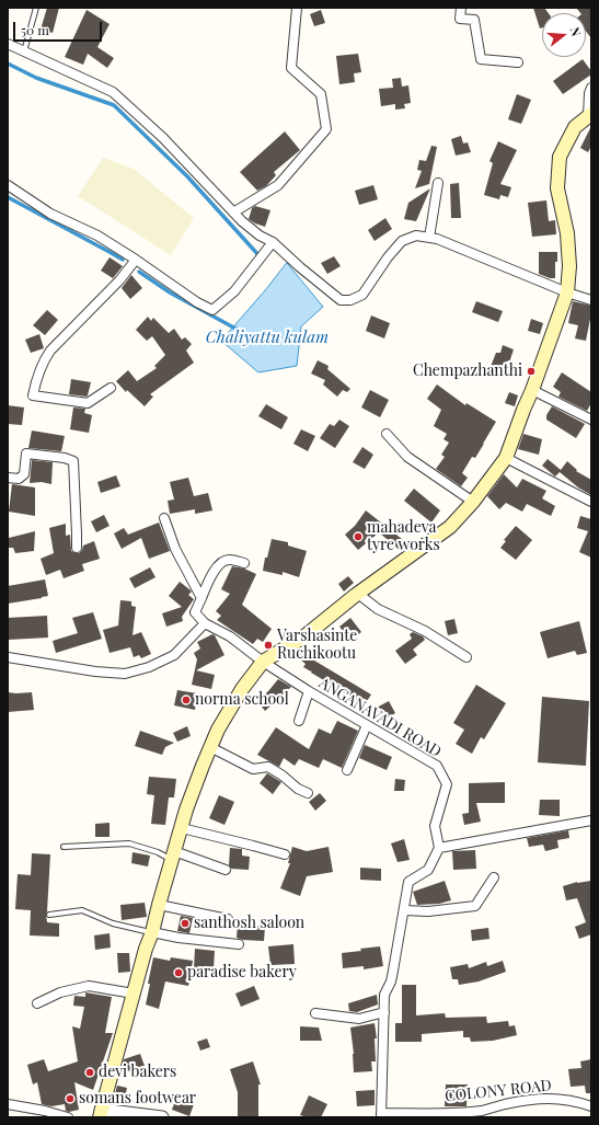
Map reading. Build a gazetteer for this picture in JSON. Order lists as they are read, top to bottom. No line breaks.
{"streets":{"street":["ANGANAVADI ROAD","COLONY ROAD"]},"water":["Chaliyattu kulam"],"places":["Chempazhanthi","mahadeva tyre works","Varshasinte Ruchikootu","norma school","santhosh saloon","paradise bakery","devi bakers","somans footwear"],"scale_bar":"50 m","north":"right"}
